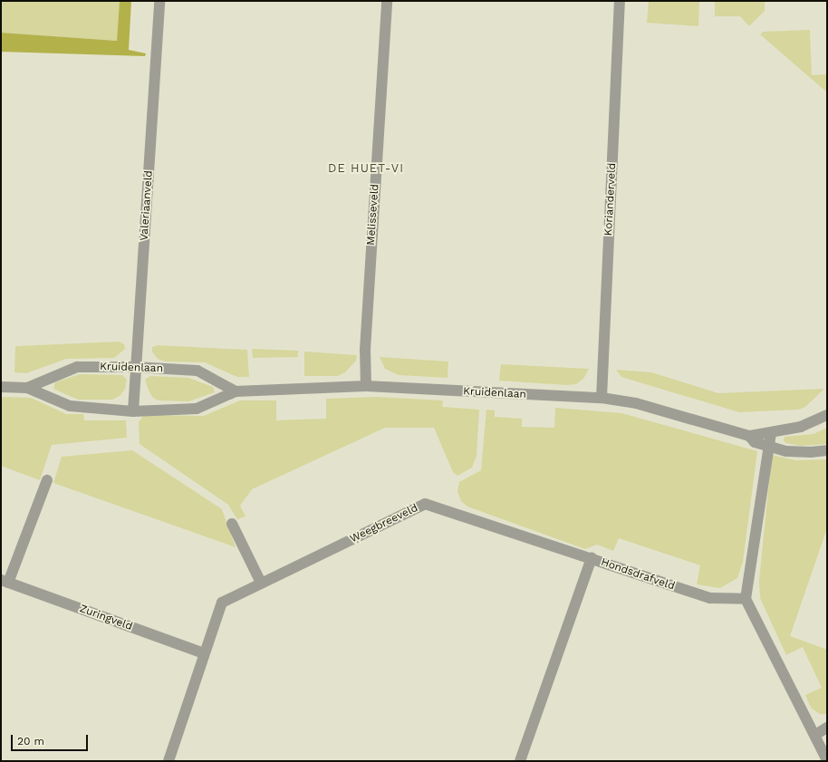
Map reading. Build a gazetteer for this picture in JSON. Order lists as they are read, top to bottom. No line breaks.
{"streets":{"street":["Korianderveld","Valeriaanveld","Melisseveld","Kruidenlaan","Weegbreeveld","Hondsdrafveld","Zuringveld"]},"crossings":[["Korianderveld","Kruidenlaan"],["Valeriaanveld","Kruidenlaan"],["Melisseveld","Kruidenlaan"],["Weegbreeveld","Hondsdrafveld"],["Weegbreeveld","Zuringveld"]],"districts":["DE HUET-VI"],"scale_bar":"20 m"}
